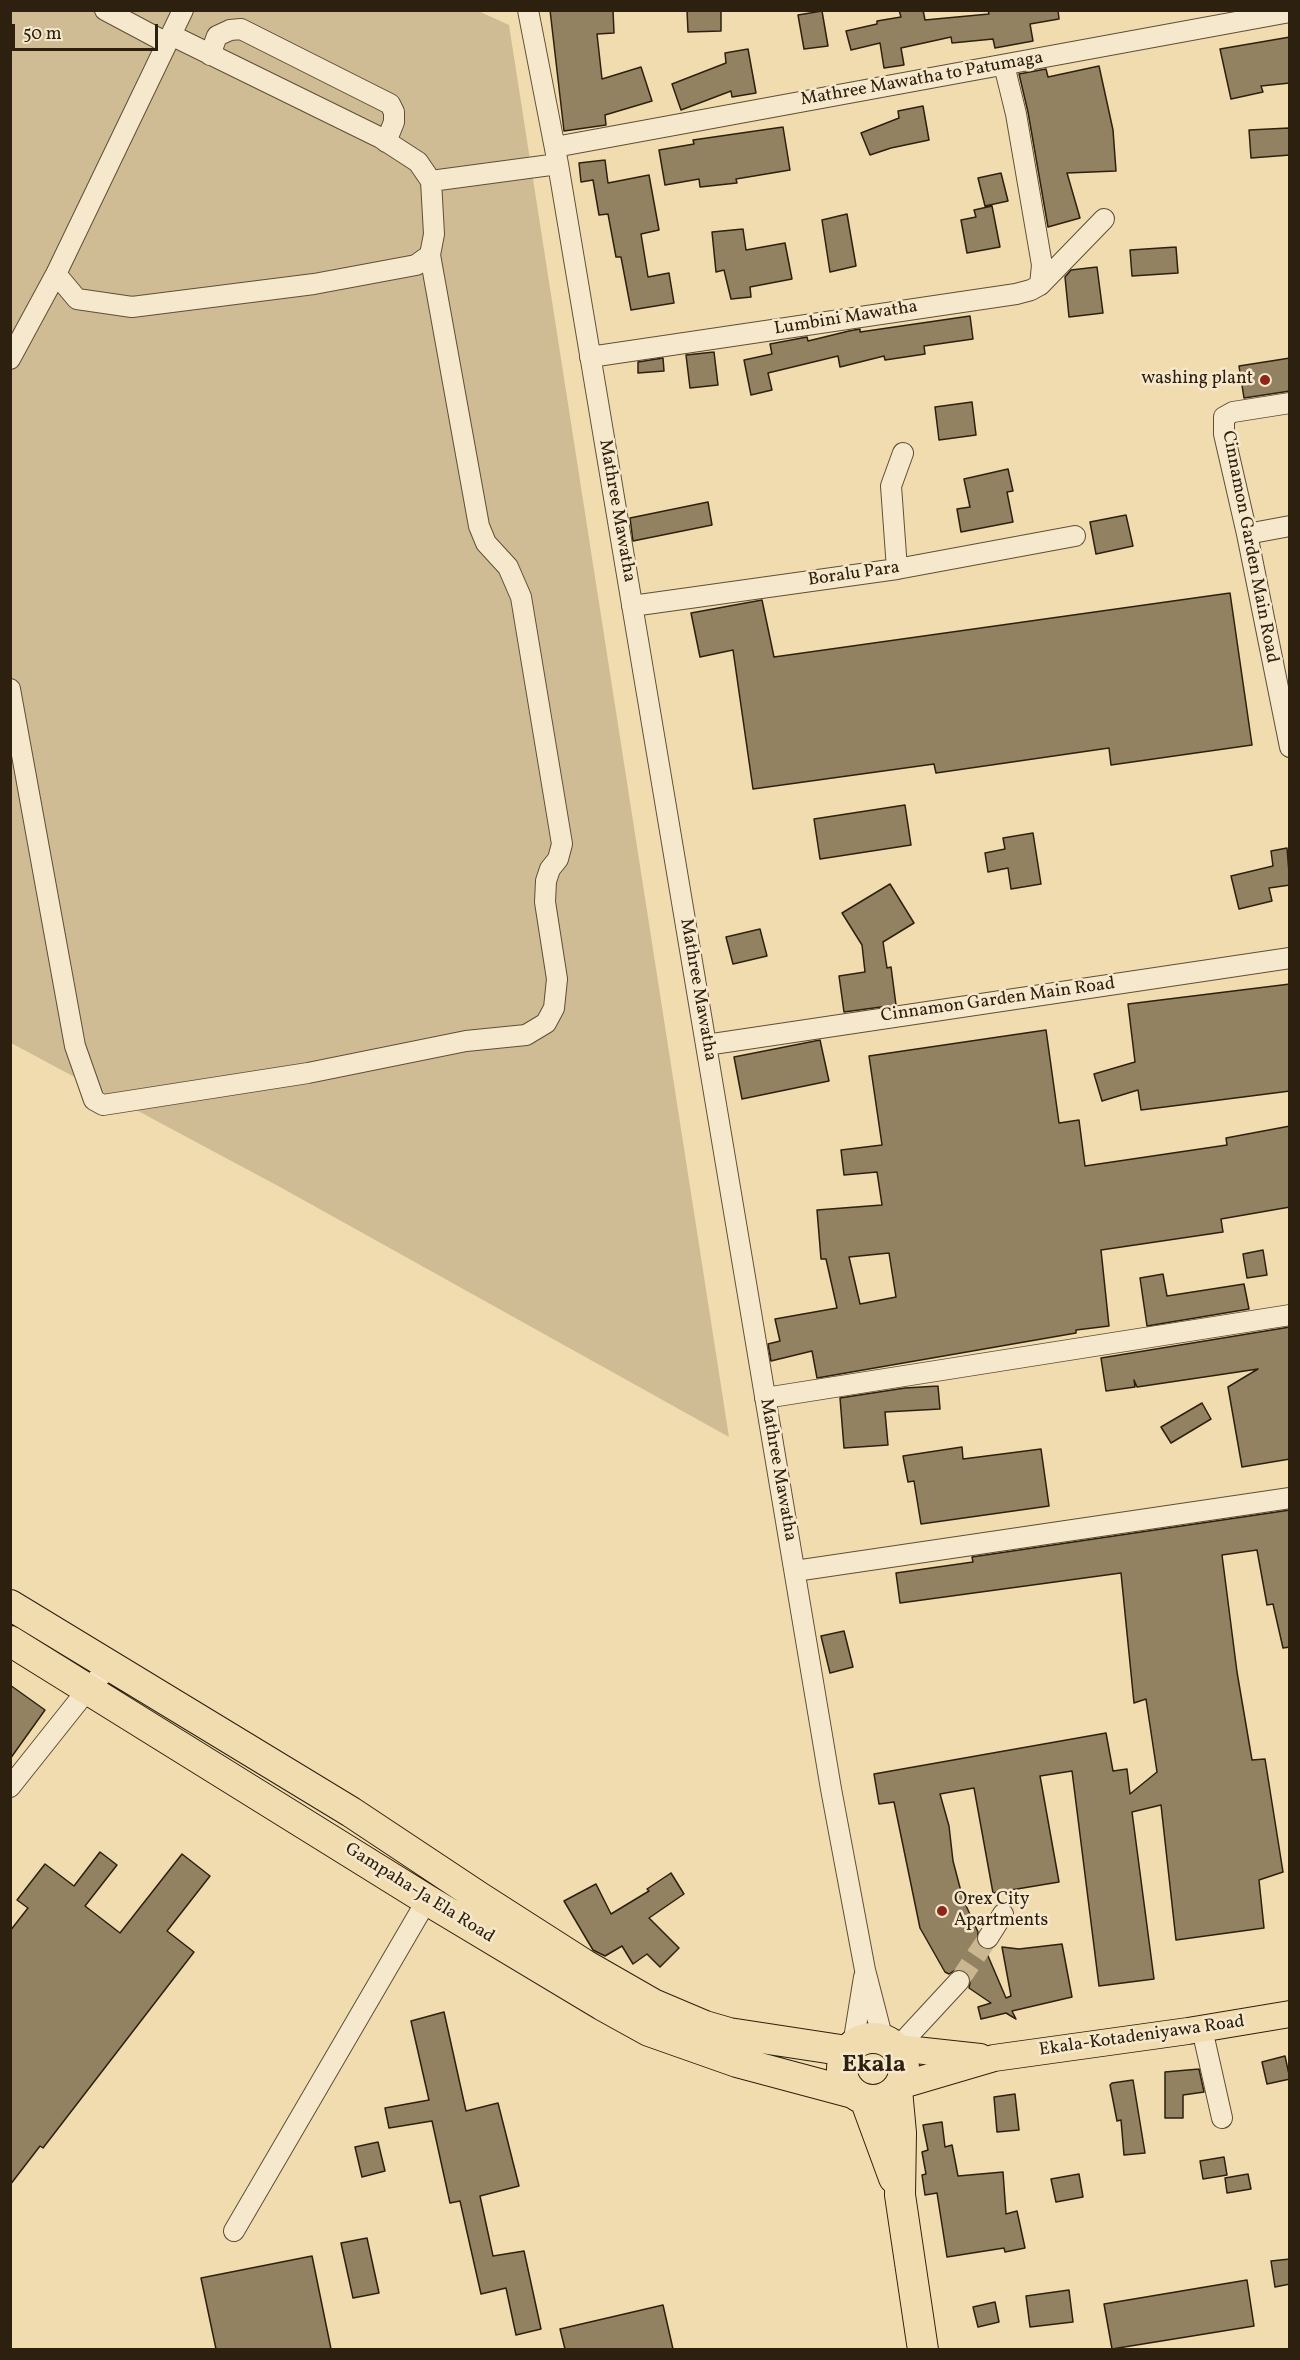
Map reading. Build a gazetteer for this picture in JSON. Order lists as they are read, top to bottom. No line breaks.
{"streets":{"highway":["Gampaha-Ja Ela Road"],"main road":["Ekala-Kotadeniyawa Road"],"street":["Mathree Mawatha to Patumaga","Lumbini Mawatha","Mathree Mawatha","Cinnamon Garden Main Road","Boralu Para"]},"crossings":[["Mathree Mawatha to Patumaga","Mathree Mawatha"],["Lumbini Mawatha","Mathree Mawatha"],["Mathree Mawatha","Cinnamon Garden Main Road"],["Mathree Mawatha","Boralu Para"],["Mathree Mawatha","Gampaha-Ja Ela Road"],["Mathree Mawatha","Ekala-Kotadeniyawa Road"],["Gampaha-Ja Ela Road","Ekala-Kotadeniyawa Road"]],"districts":["Ekala"],"places":["washing plant","Orex City Apartments"],"scale_bar":"50 m"}
